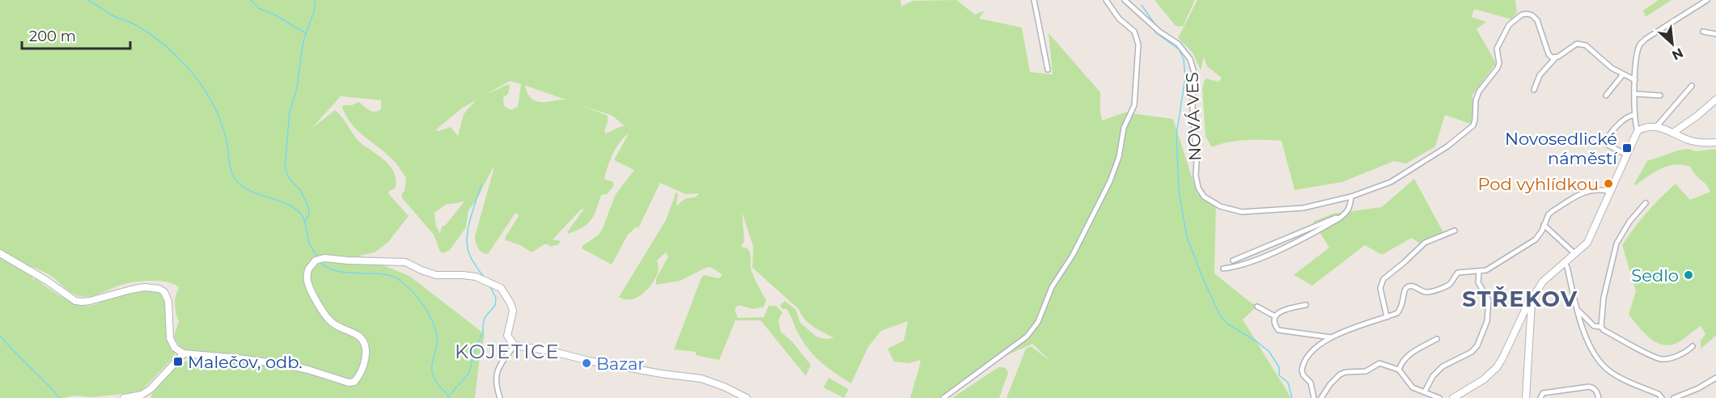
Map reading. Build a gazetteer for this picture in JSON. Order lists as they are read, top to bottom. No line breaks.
{"streets":{"street":["NOVÁ VES"]},"districts":["STŘEKOV","KOJETICE"],"places":{"transit":["Novosedlické náměstí","Malečov, odb."],"other":["Pod vyhlídkou","Sedlo","Bazar"]},"scale_bar":"200 m","north":"bottom right"}
